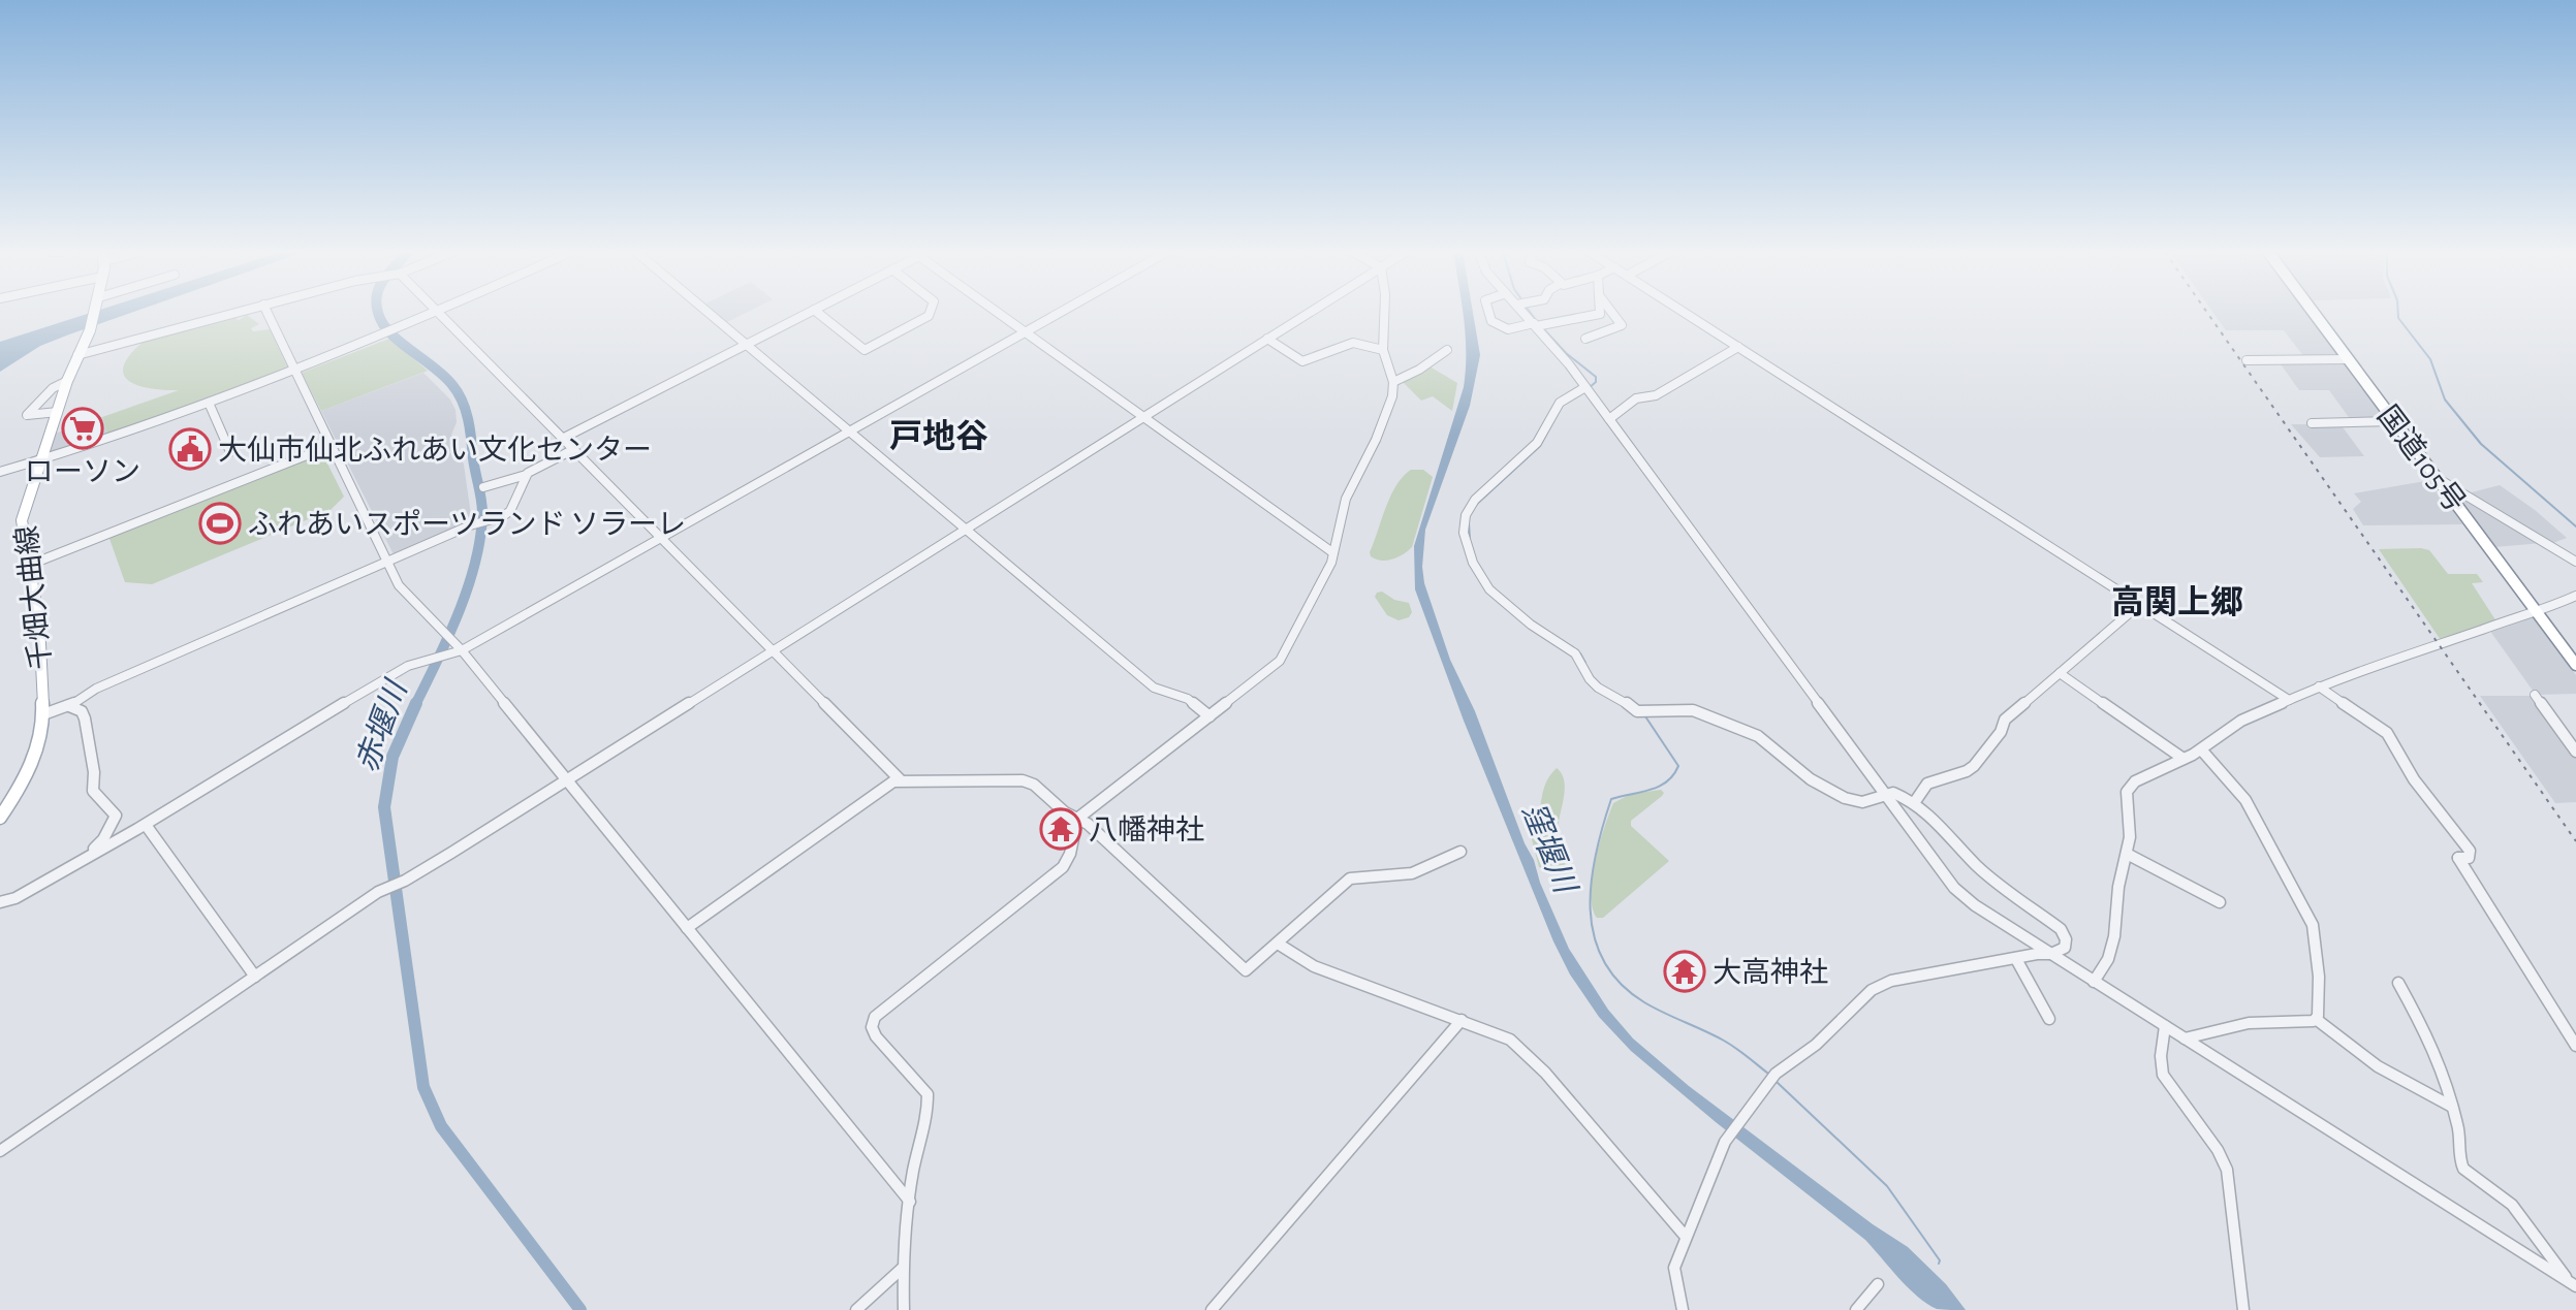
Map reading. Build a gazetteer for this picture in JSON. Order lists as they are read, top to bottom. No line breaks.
{"streets":{"highway":["国道105号"],"main road":["千畑大曲線"]},"districts":["戸地谷","高関上郷"],"water":["赤堰川","窪堰川"],"places":{"supermarket":["ローソン"],"public building":["大仙市仙北ふれあい文化センター"],"sports":["ふれあいスポーツランド ソラーレ"],"temple":["八幡神社","大高神社"]}}
